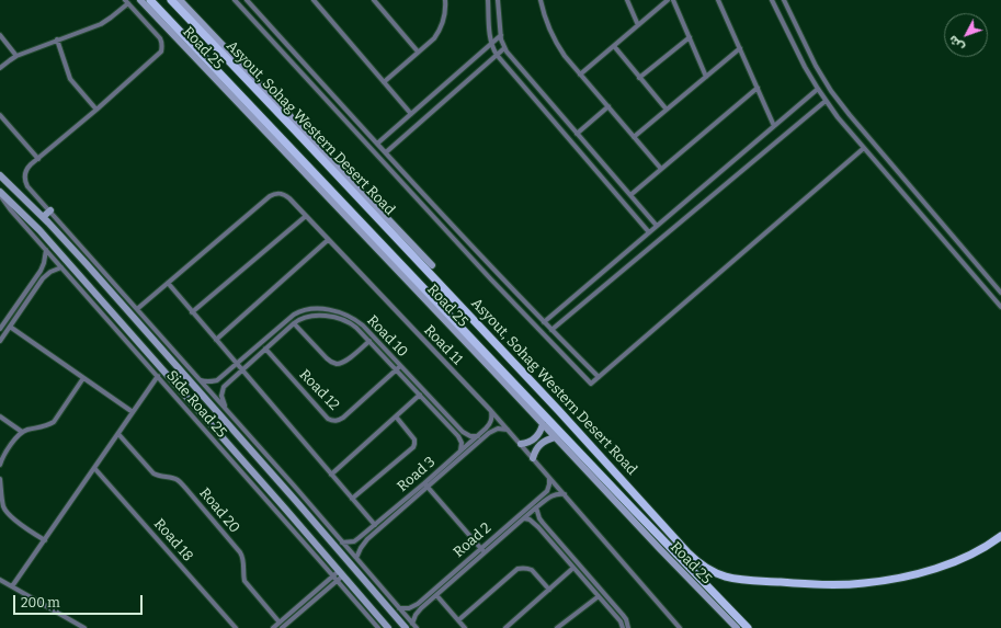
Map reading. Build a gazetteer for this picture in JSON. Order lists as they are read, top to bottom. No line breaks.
{"streets":{"main road":["Asyout, Sohag Western Desert Road"],"street":["Road 25","Road 10","Road 11","Road 12","Side Road 25","Road 3","Road 20","Road 18","Road 2"]},"crossings":[["Road 10","Road 12"],["Road 10","Road 3"],["Road 11","Road 3"],["Road 11","Road 2"]],"scale_bar":"200 m","north":"bottom left"}
